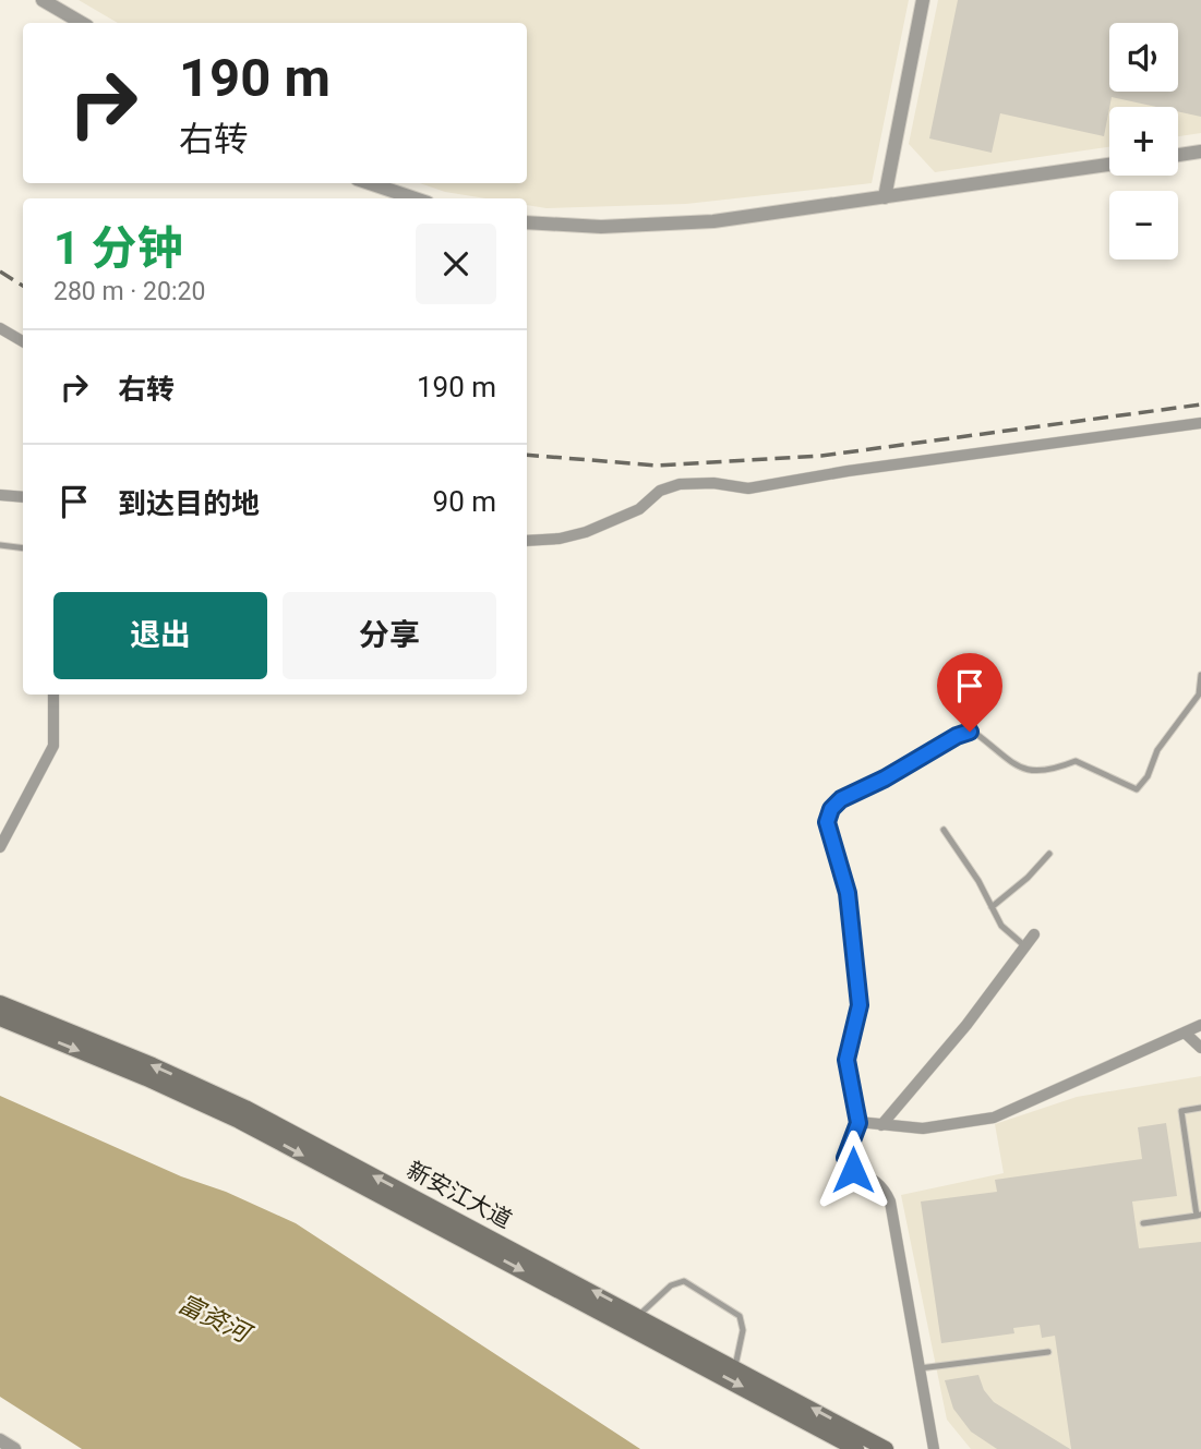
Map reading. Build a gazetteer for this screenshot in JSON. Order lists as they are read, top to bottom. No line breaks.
{"streets":{"main road":["新安江大道"]},"water":["富资河"],"page":{"map_buttons":["+","−"],"turn":["190 m","右转"],"heading":["1 分钟","280 m · 20:20"],"list":[{"name":"右转","value":"190 m"},{"name":"到达目的地","value":"90 m"}],"buttons":["退出","分享"]}}
